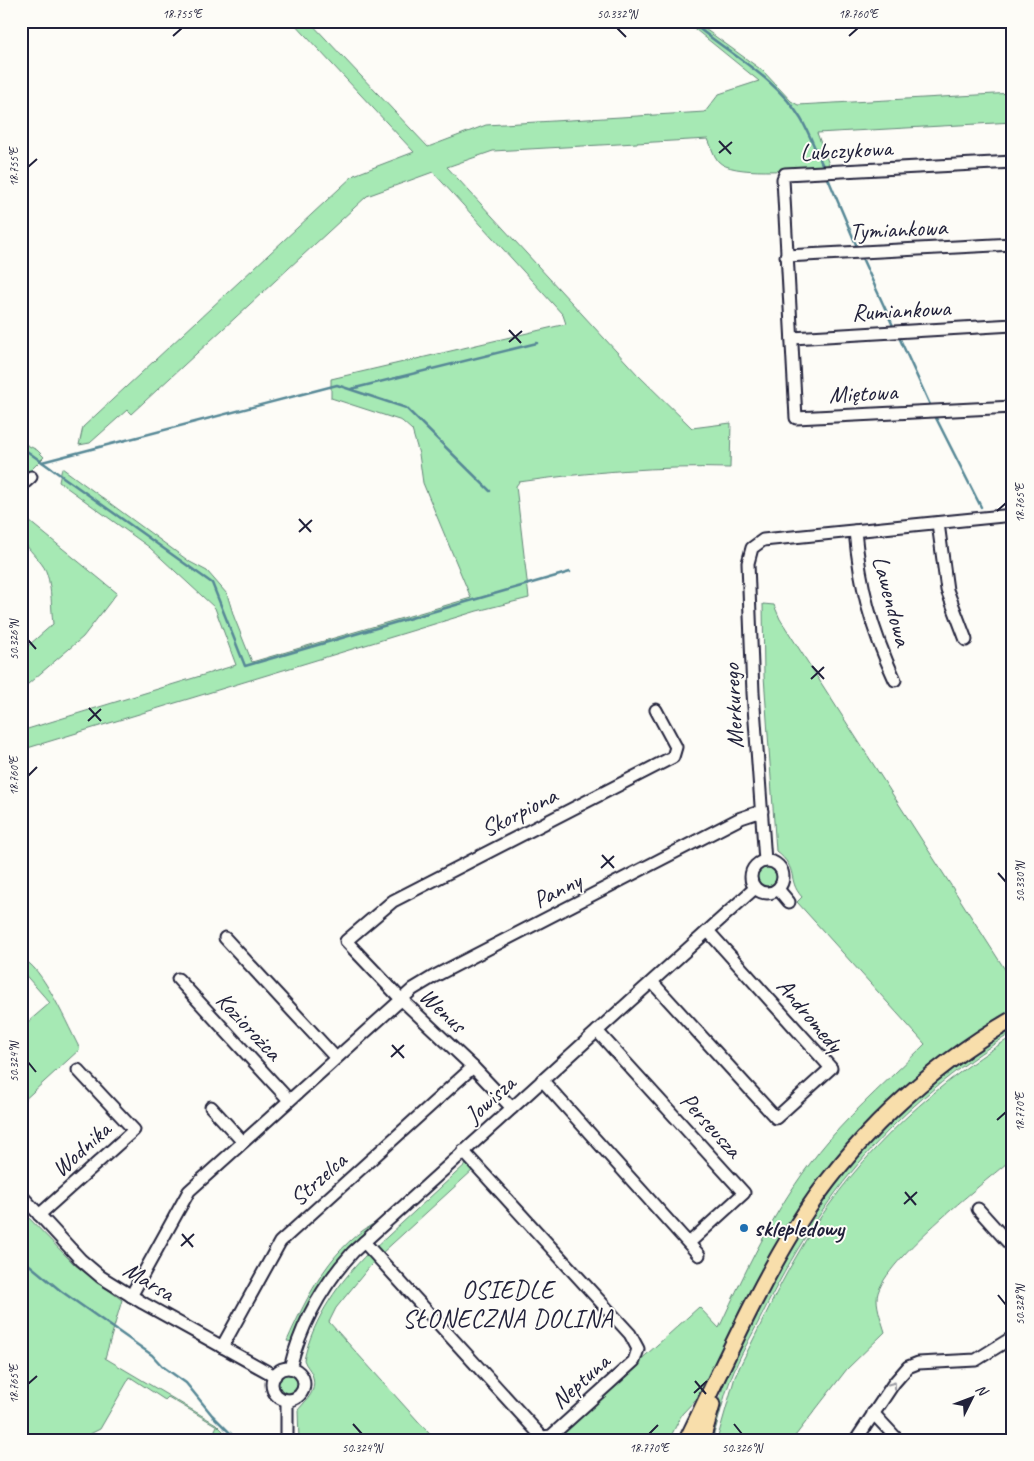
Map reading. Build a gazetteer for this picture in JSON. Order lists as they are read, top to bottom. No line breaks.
{"streets":{"street":["Lubczykowa","Tymiankowa","Rumiankowa","Miętowa","Lawendowa","Merkurego","Skorpiona","Panny","Wenus","Andromedy","Koziorożca","Jowisza","Perseusza","Wodnika","Strzelca","Marsa","Neptuna"]},"crossings":[["Lubczykowa","Tymiankowa"],["Lubczykowa","Rumiankowa"],["Lubczykowa","Miętowa"],["Rumiankowa","Miętowa"],["Lawendowa","Merkurego"],["Merkurego","Panny"],["Merkurego","Jowisza"],["Skorpiona","Wenus"],["Panny","Wenus"],["Wenus","Jowisza"],["Wenus","Strzelca"],["Andromedy","Jowisza"],["Jowisza","Perseusza"],["Jowisza","Marsa"],["Jowisza","Neptuna"],["Wodnika","Marsa"],["Strzelca","Marsa"]],"districts":["OSIEDLE SŁONECZNA DOLINA"],"places":["sklepledowy"],"north":"top right","coordinates":["18.755°E","50.332°N","18.760°E","18.765°E","50.326°N","50.330°N","50.324°N","18.770°E","50.328°N"]}
